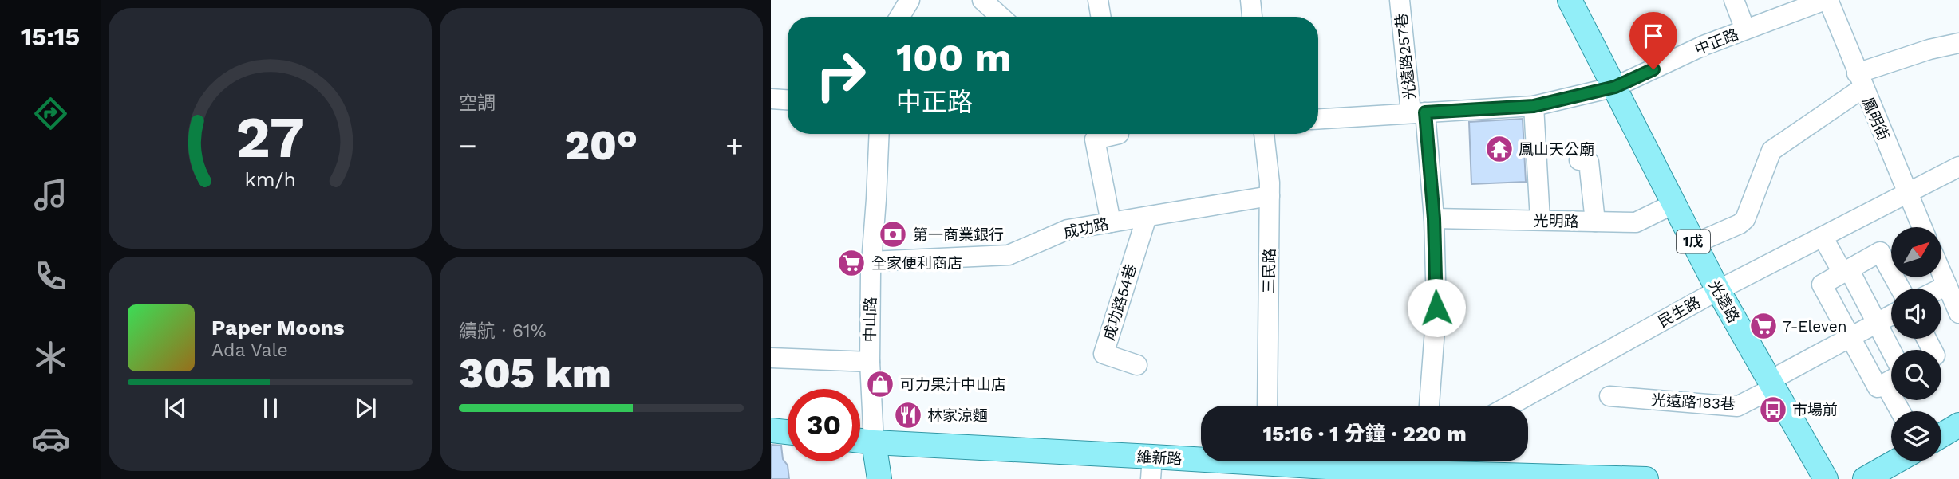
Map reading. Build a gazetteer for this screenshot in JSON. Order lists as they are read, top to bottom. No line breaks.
{"streets":{"main road":["1戊","光遠路","中山路","維新路"],"street":["中正路","光遠路257巷","鳳明街","光明路","成功路","三民路","成功路54巷","民生路","光遠路183巷"]},"crossings":[["中正路","光遠路257巷"],["中正路","鳳明街"],["中正路","光遠路"],["鳳明街","民生路"],["光明路","光遠路"],["成功路","三民路"],["成功路","成功路54巷"],["成功路","中山路"],["光遠路","民生路"],["光遠路","光遠路183巷"],["中山路","維新路"]],"places":{"temple":["鳳山天公廟"],"bank":["第一商業銀行"],"supermarket":["全家便利商店","7-Eleven"],"shop":["可力果汁中山店"],"bus stop":["市場前"],"restaurant":["林家涼麵"]},"north":"top right","page":{"tabs":"15:15","tile":["空調",["續航 · 61%","305 km"]],"turn":["100 m","中正路"],"heat":["−","20°","+"],"song":["Paper Moons","Ada Vale"],"limit":"30","trip":"15:16 · 1 分鐘 · 220 m","gauge":["27","km/h"]}}
